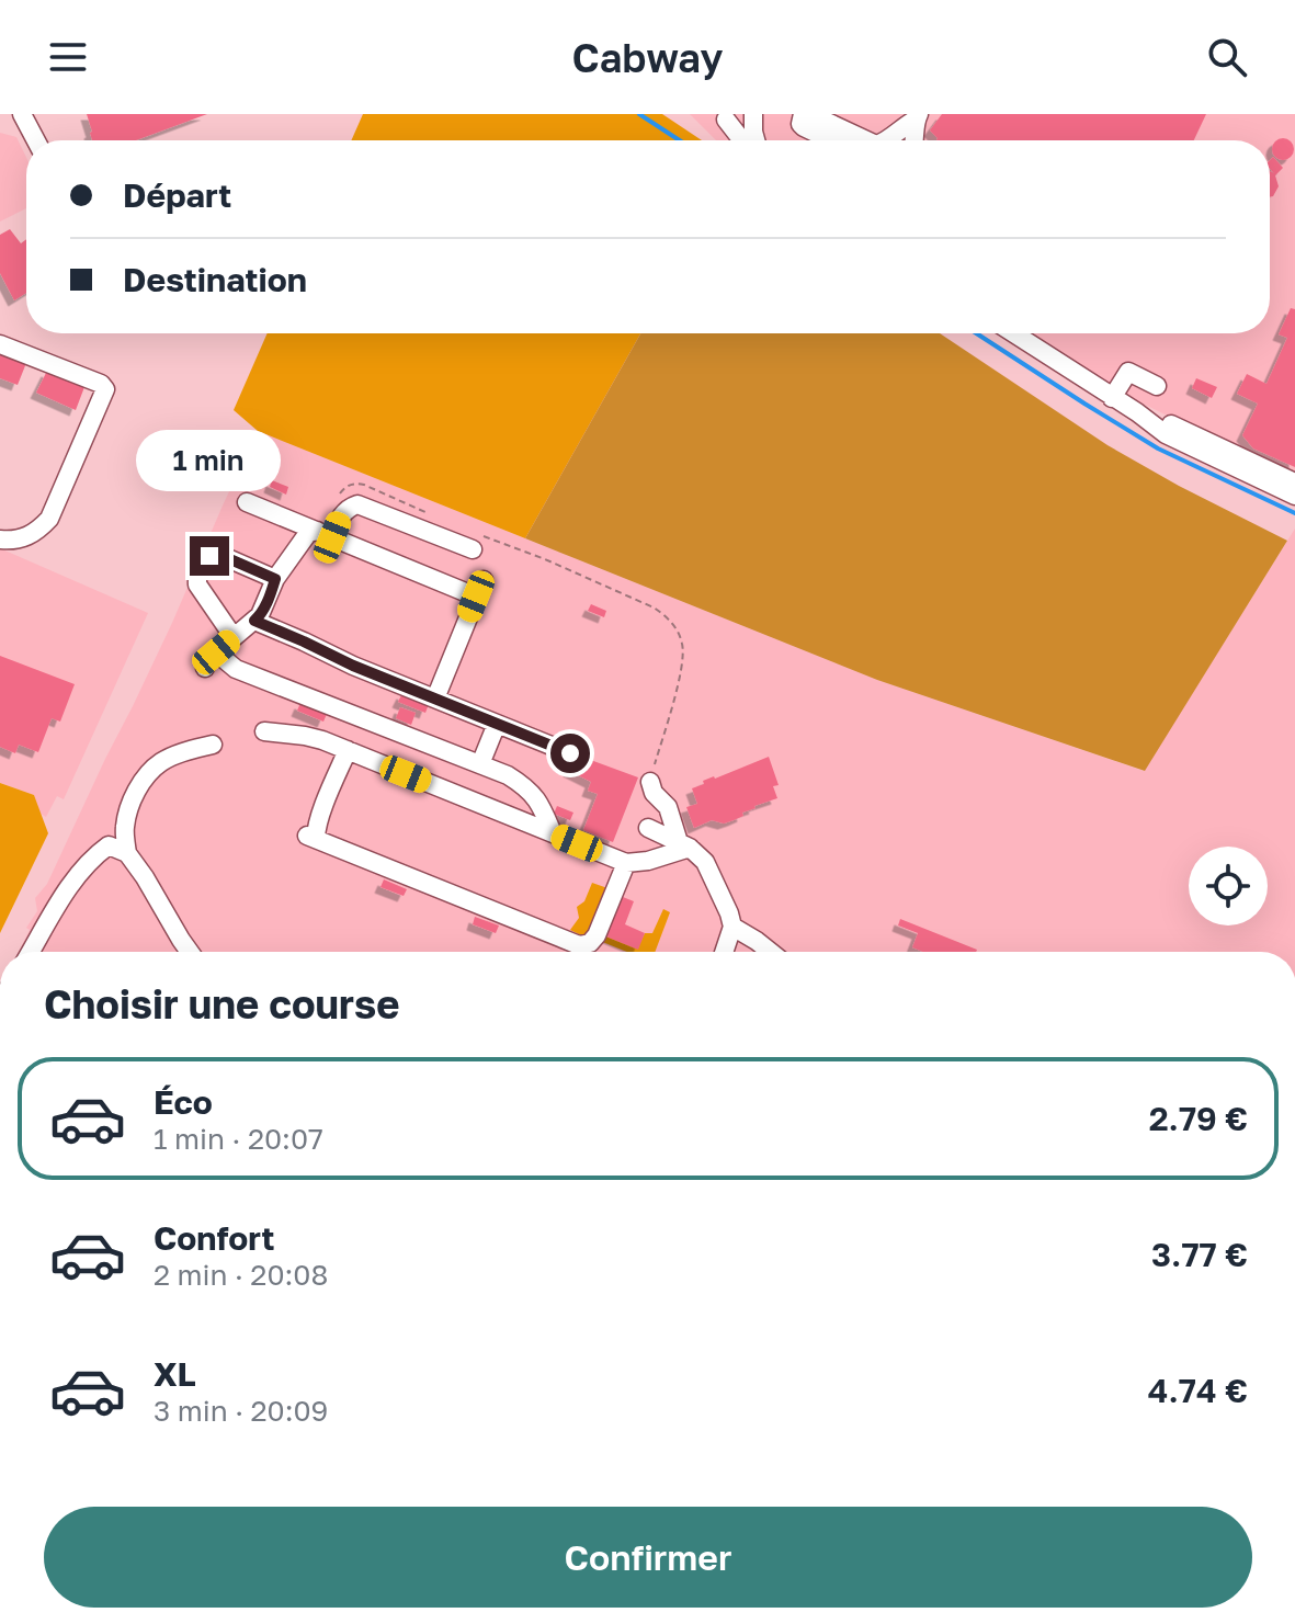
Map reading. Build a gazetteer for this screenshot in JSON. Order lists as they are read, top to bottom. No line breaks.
{"page":{"header":"Cabway","banner":["Départ","Destination"],"bubble":"1 min","heading":"Choisir une course","list":[{"name":"Éco","note":"1 min · 20:07","value":"2.79 €"},{"name":"Confort","note":"2 min · 20:08","value":"3.77 €"},{"name":"XL","note":"3 min · 20:09","value":"4.74 €"}],"buttons":"Confirmer"}}
